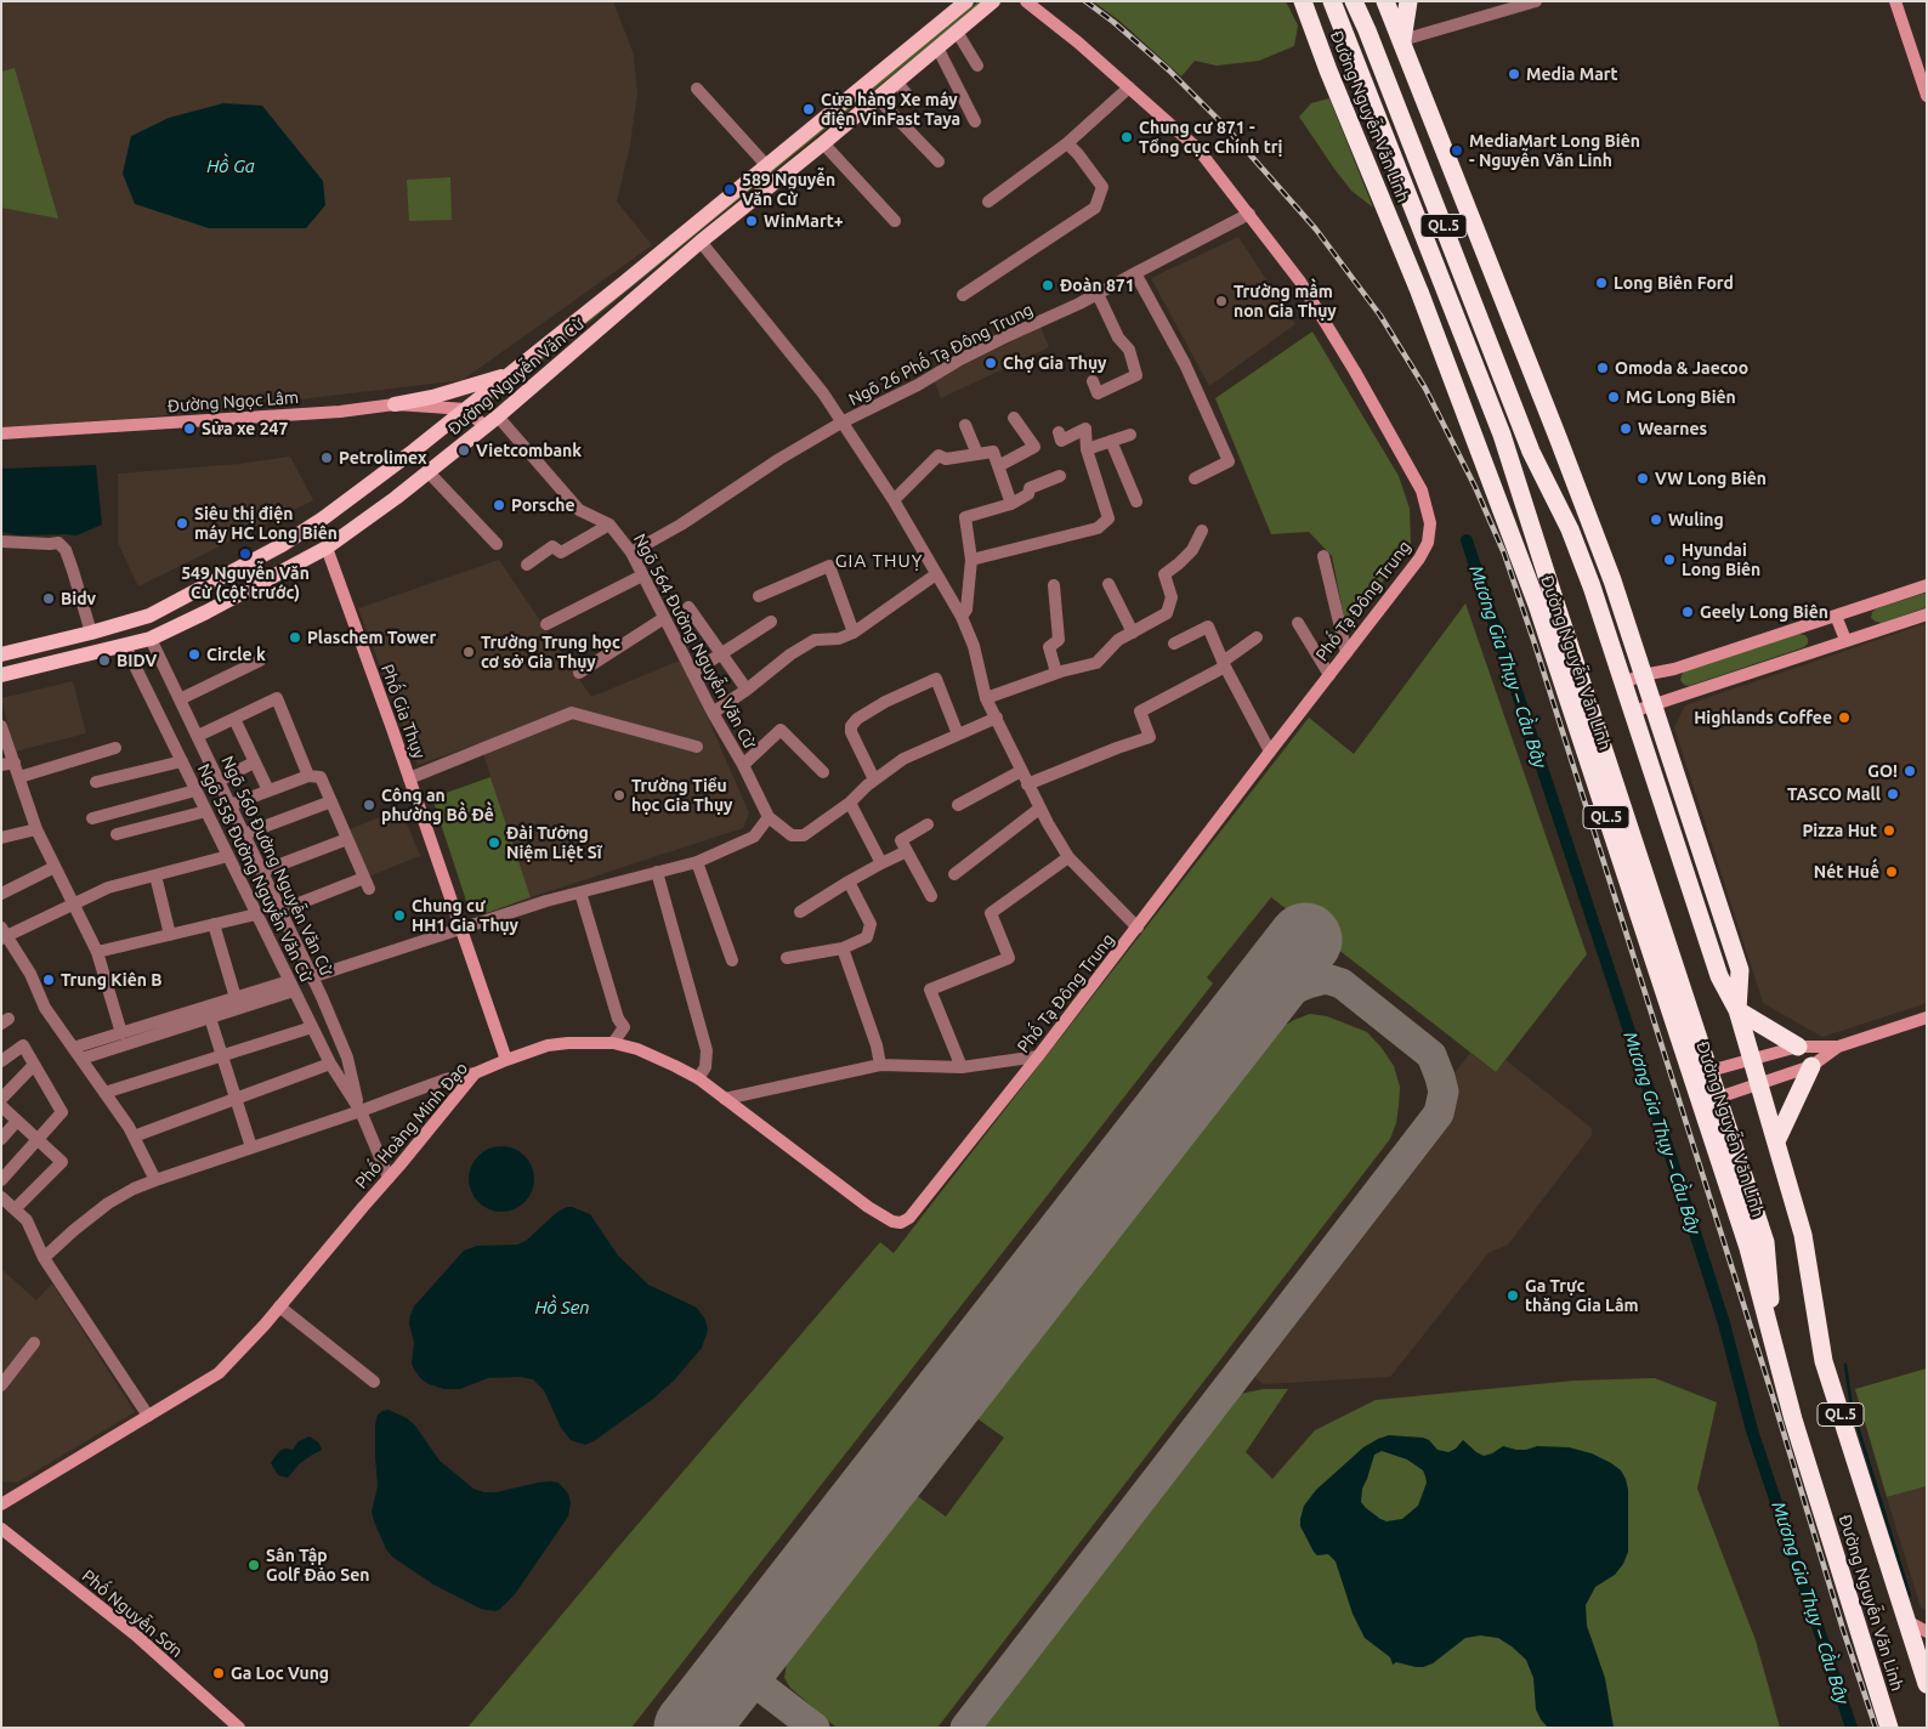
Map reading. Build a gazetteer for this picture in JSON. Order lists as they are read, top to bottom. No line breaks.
{"streets":{"highway":["Đường Nguyễn Văn Linh","QL.5"],"main road":["Đường Nguyễn Văn Cừ"],"street":["Ngõ 26 Phố Tạ Đông Trung","Đường Ngọc Lâm","Phố Tạ Đông Trung","Ngõ 564 Đường Nguyễn Văn Cừ","Phố Gia Thụy","Ngõ 560 Đường Nguyễn Văn Cừ","Ngõ 558 Đường Nguyễn Văn Cừ","Phố Hoàng Minh Đạo","Phố Nguyễn Sơn"]},"crossings":[["Ngõ 26 Phố Tạ Đông Trung","Phố Tạ Đông Trung"],["Ngõ 26 Phố Tạ Đông Trung","Ngõ 564 Đường Nguyễn Văn Cừ"],["Đường Nguyễn Văn Cừ","Đường Ngọc Lâm"],["Đường Nguyễn Văn Cừ","Ngõ 564 Đường Nguyễn Văn Cừ"],["Đường Nguyễn Văn Cừ","Phố Gia Thụy"],["Đường Nguyễn Văn Cừ","Ngõ 560 Đường Nguyễn Văn Cừ"],["Đường Nguyễn Văn Cừ","Ngõ 558 Đường Nguyễn Văn Cừ"],["Phố Tạ Đông Trung","Phố Hoàng Minh Đạo"],["Phố Gia Thụy","Phố Hoàng Minh Đạo"],["Ngõ 560 Đường Nguyễn Văn Cừ","Ngõ 558 Đường Nguyễn Văn Cừ"]],"districts":["GIA THUỴ"],"water":["Hồ Ga","Mương Gia Thụy – Cầu Bây","Hồ Sen"],"places":["Media Mart","Cửa hàng Xe máy điện VinFast Taya","Chung cư 871 - Tổng cục Chính trị","MediaMart Long Biên - Nguyễn Văn Linh","589 Nguyễn Văn Cừ","WinMart+","Long Biên Ford","Đoàn 871","Trường mầm non Gia Thụy","Chợ Gia Thụy","Omoda & Jaecoo","MG Long Biên","Sửa xe 247","Wearnes","Vietcombank","Petrolimex","VW Long Biên","Porsche","Wuling","Siêu thị điện máy HC Long Biên","549 Nguyễn Văn Cừ (cột trước)","Hyundai Long Biên","Bidv","Geely Long Biên","Plaschem Tower","Trường Trung học cơ sở Gia Thụy","Circle k","BIDV","Highlands Coffee","GO!","TASCO Mall","Trường Tiểu học Gia Thụy","Công an phường Bồ Đề","Pizza Hut","Đài Tưởng Niệm Liệt Sĩ","Nét Huế","Chung cư HH1 Gia Thụy","Trung Kiên B","Ga Trực thăng Gia Lâm","Sân Tập Golf Đảo Sen","Ga Loc Vung"]}
